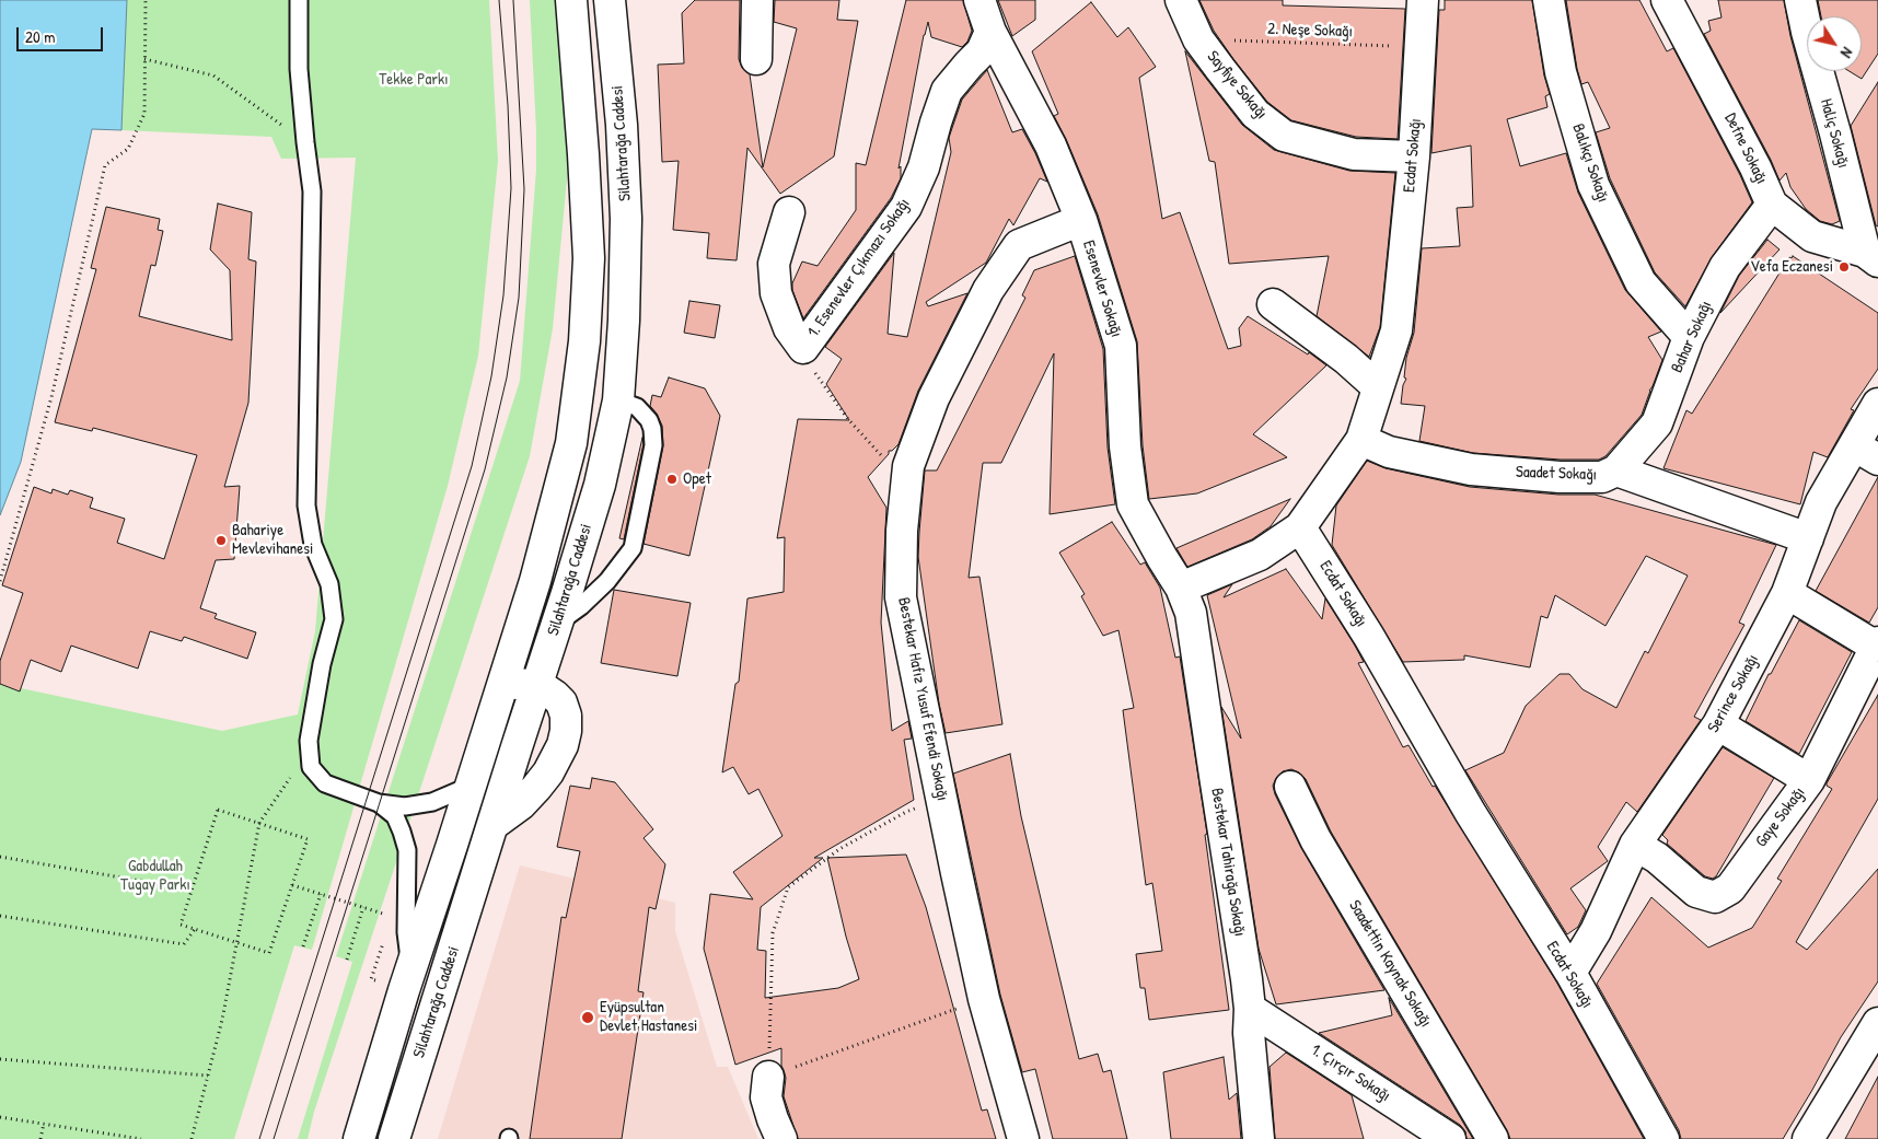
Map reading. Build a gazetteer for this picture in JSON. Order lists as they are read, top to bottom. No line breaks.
{"streets":{"street":["Sayfiye Sokağı","Haliç Sokağı","Silahtarağa Caddesi","Defne Sokağı","Ecdat Sokağı","Balıkçı Sokağı","1. Esenevler Çıkmazı Sokağı","Esenevler Sokağı","Bahar Sokağı","Saadet Sokağı","Serince Sokağı","Bestekar Hafız Yusuf Efendi Sokağı","Gaye Sokağı","Bestekar Tahirağa Sokağı","Saadettin Kaynak Sokağı","1. Çırçır Sokağı"],"path":["2. Neşe Sokağı"]},"crossings":[["2. Neşe Sokağı","Sayfiye Sokağı"],["2. Neşe Sokağı","Ecdat Sokağı"],["Sayfiye Sokağı","Ecdat Sokağı"],["Haliç Sokağı","Defne Sokağı"],["Defne Sokağı","Bahar Sokağı"],["Ecdat Sokağı","Saadet Sokağı"],["Ecdat Sokağı","Serince Sokağı"],["Balıkçı Sokağı","Bahar Sokağı"],["1. Esenevler Çıkmazı Sokağı","Esenevler Sokağı"],["Esenevler Sokağı","Bestekar Hafız Yusuf Efendi Sokağı"],["Esenevler Sokağı","Bestekar Tahirağa Sokağı"],["Bahar Sokağı","Saadet Sokağı"],["Saadet Sokağı","Serince Sokağı"],["Serince Sokağı","Gaye Sokağı"],["Bestekar Tahirağa Sokağı","1. Çırçır Sokağı"]],"parks":["Tekke Parkı","Gabdullah Tugay Parkı"],"places":["Vefa Eczanesi","Opet","Bahariye Mevlevihanesi","Eyüpsultan Devlet Hastanesi"],"scale_bar":"20 m","north":"bottom right"}
